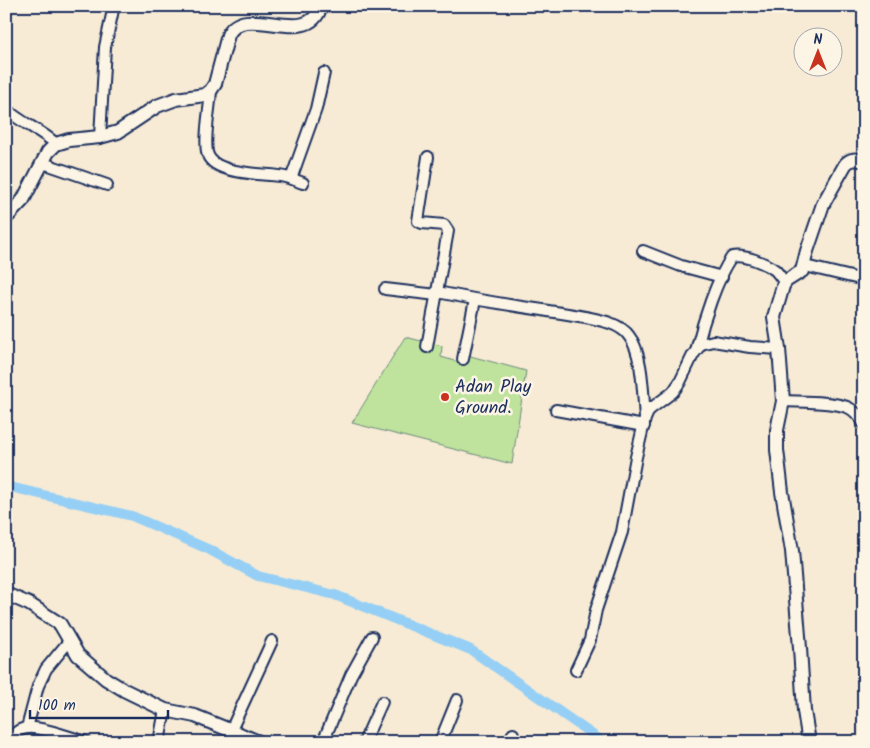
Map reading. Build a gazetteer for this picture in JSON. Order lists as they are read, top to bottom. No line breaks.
{"places":["Adan Play Ground."],"scale_bar":"100 m","north":"top"}
